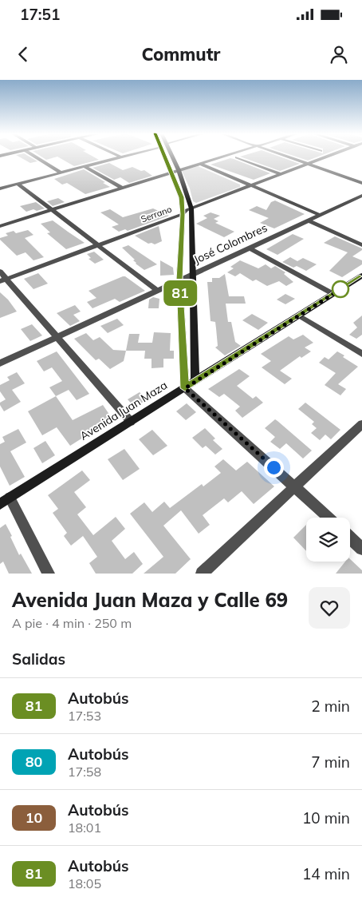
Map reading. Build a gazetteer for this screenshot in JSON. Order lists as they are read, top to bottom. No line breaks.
{"streets":{"main road":["Avenida Juan Maza"],"street":["Serrano","José Colombres"]},"lines":["bus line 81"],"page":{"status":"17:51","header":"Commutr","on_map":"81","heading":[["Avenida Juan Maza y Calle 69","A pie · 4 min · 250 m"],"Salidas"],"list":[{"mark":"81","name":"Autobús","note":"17:53","value":"2 min"},{"mark":"80","name":"Autobús","note":"17:58","value":"7 min"},{"mark":"10","name":"Autobús","note":"18:01","value":"10 min"},{"mark":"81","name":"Autobús","note":"18:05","value":"14 min"}]}}
